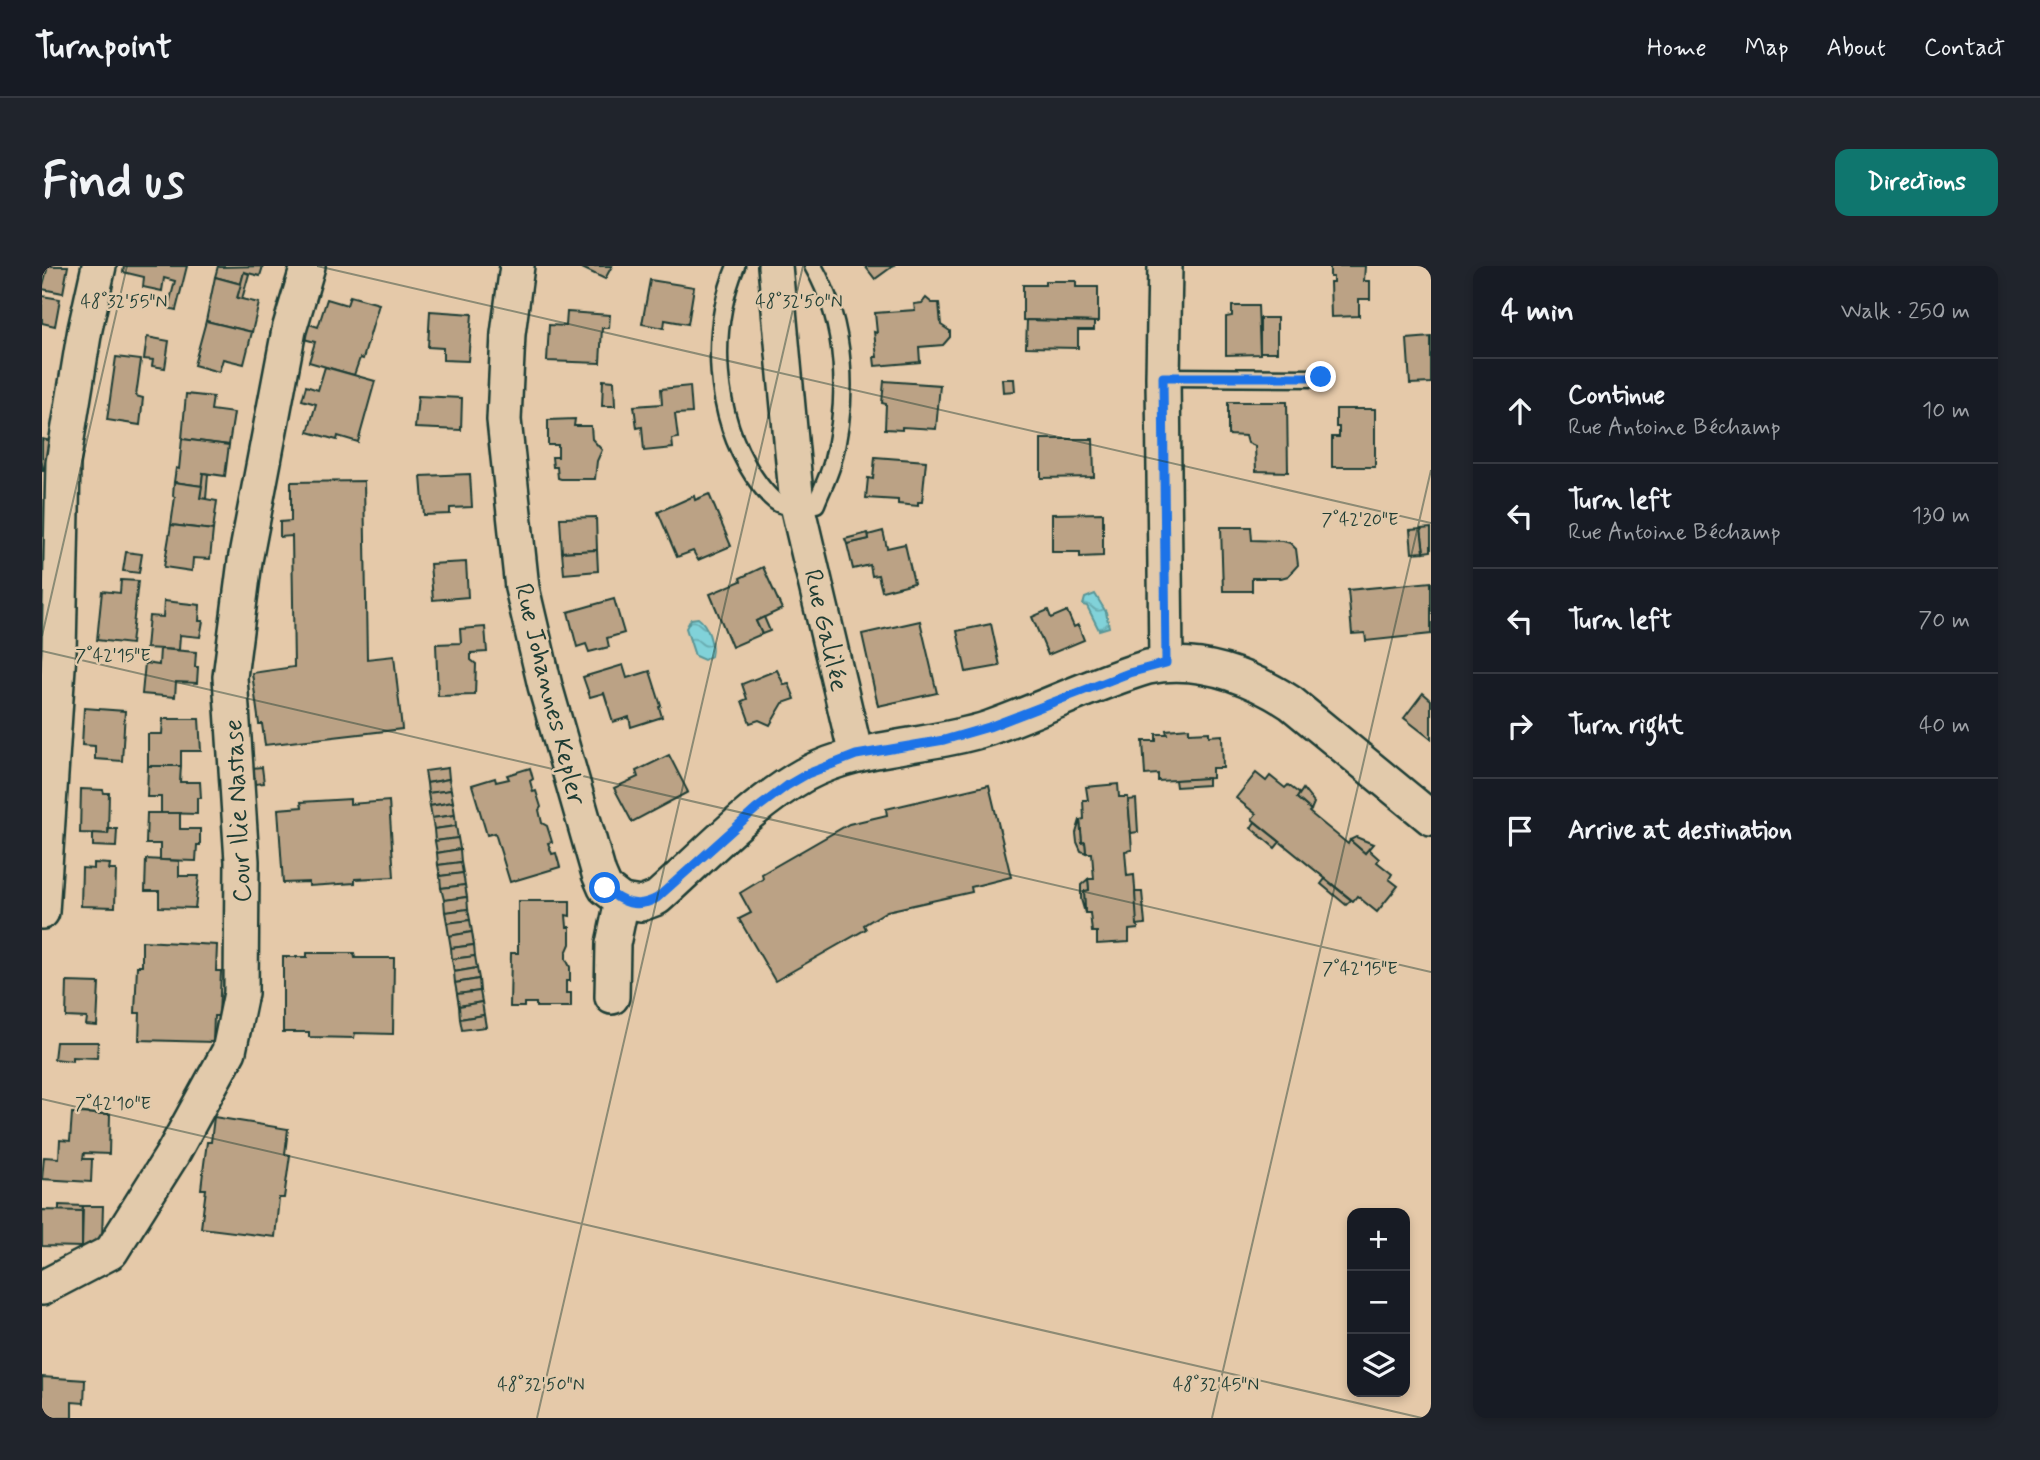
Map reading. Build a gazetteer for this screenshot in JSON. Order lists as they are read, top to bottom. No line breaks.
{"streets":{"street":["Rue Galilée","Rue Johannes Kepler","Cour Ilie Nastase"]},"page":{"header":"Turnpoint","nav":["Home","Map","About","Contact"],"buttons":"Directions","title":"Find us","heading":["4 min","Walk · 250 m"],"list":[["Continue","Rue Antoine Béchamp","10 m"],["Turn left","Rue Antoine Béchamp","130 m"],["Turn left","70 m"],["Turn right","40 m"],"Arrive at destination"],"map_buttons":["+","−"]},"coordinates":["48°32'55\"N","48°32'50\"N","7°42'20\"E","7°42'15\"E","7°42'10\"E","48°32'45\"N"]}
